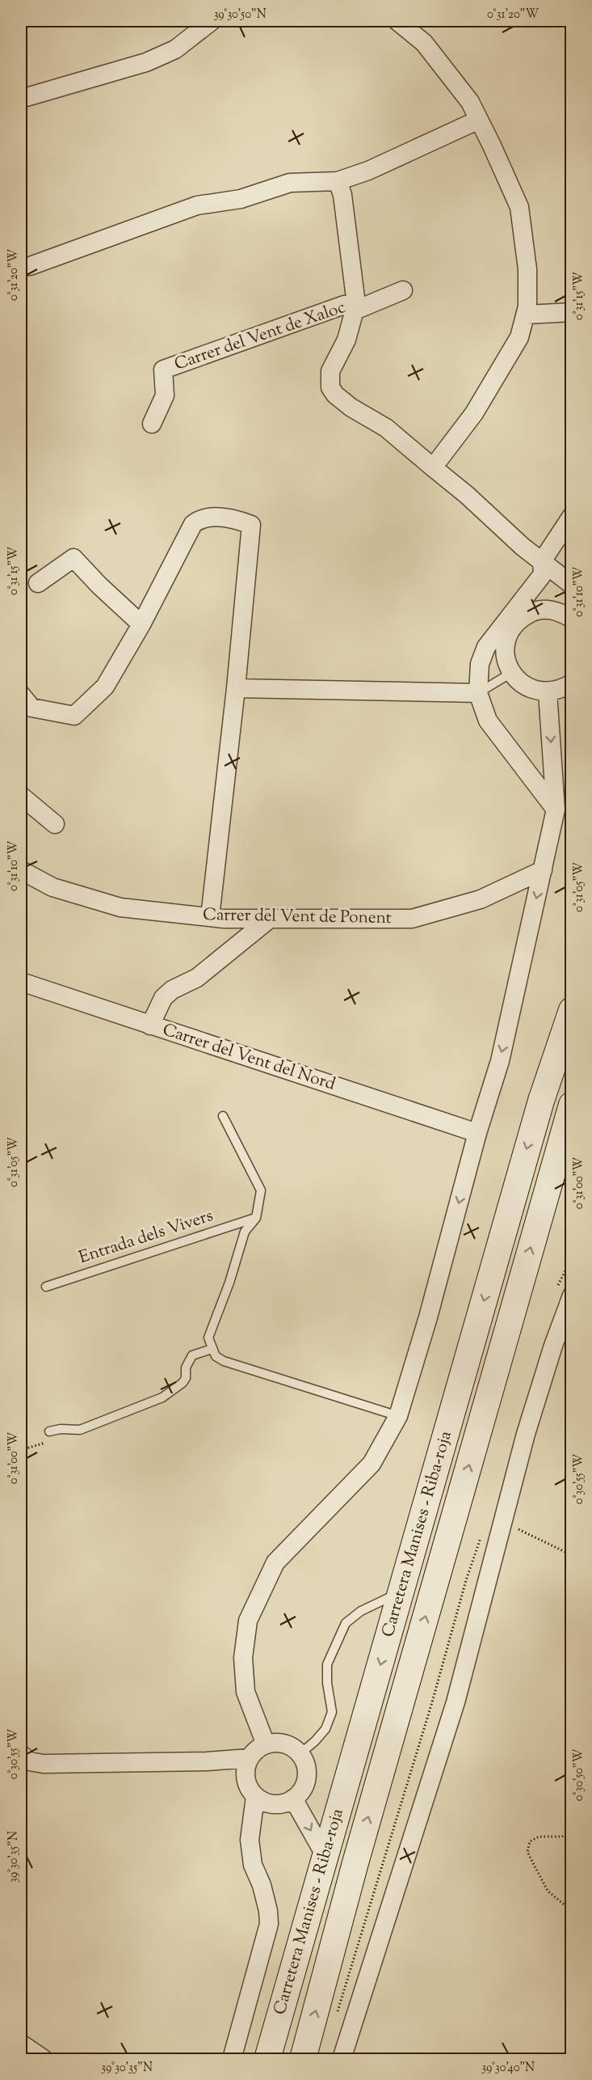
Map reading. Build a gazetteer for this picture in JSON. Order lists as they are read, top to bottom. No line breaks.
{"streets":{"main road":["Carretera Manises - Riba-roja"],"street":["Carrer del Vent de Xaloc","Carrer del Vent de Ponent","Carrer del Vent del Nord"],"lane":["Entrada dels Vivers"]},"coordinates":["39°30'50\"N","0°31'20\"W","0°31'15\"W","0°31'10\"W","0°31'05\"W","0°31'00\"W","0°30'55\"W","0°30'50\"W","39°30'35\"N","39°30'40\"N"]}
